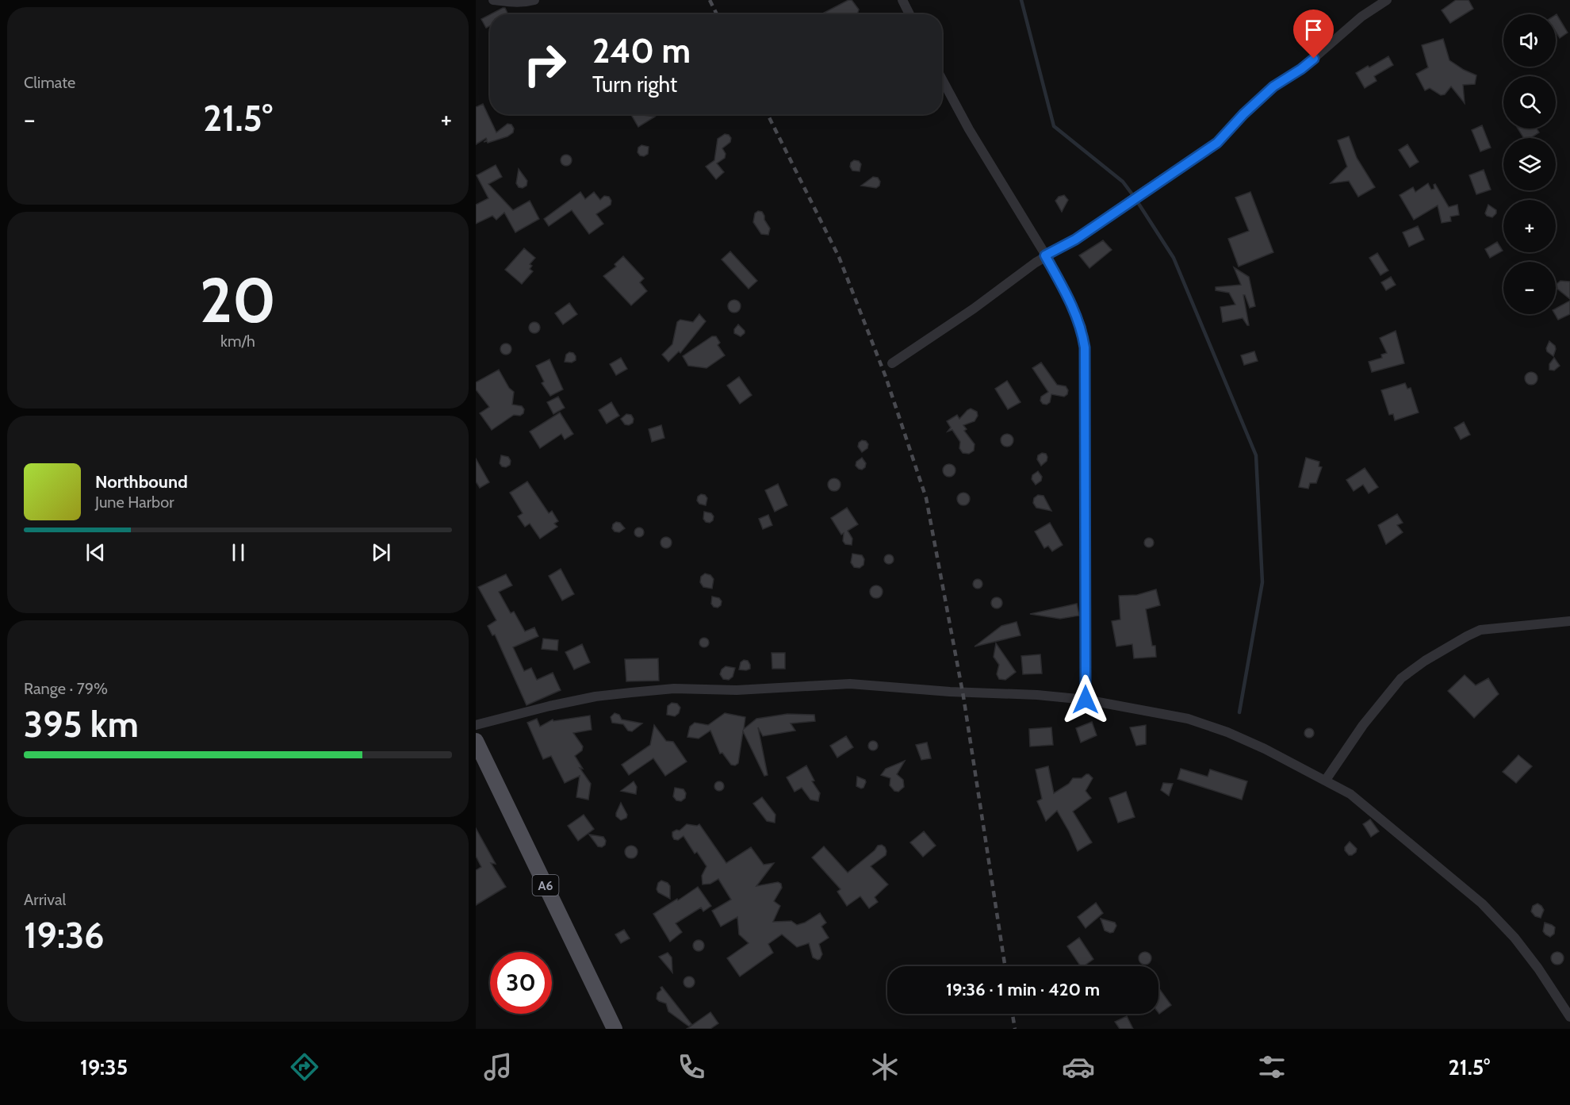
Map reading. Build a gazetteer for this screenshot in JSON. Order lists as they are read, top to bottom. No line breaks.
{"streets":{"main road":["A6"]},"page":{"tile":["Climate",["20","km/h"],["Range · 79%","395 km"],["Arrival","19:36"]],"map_buttons":["+","−"],"turn":["240 m","Turn right"],"heat":["−","21.5°","+"],"song":["Northbound","June Harbor"],"limit":"30","trip":"19:36 · 1 min · 420 m","tabs":["19:35","21.5°"]}}
